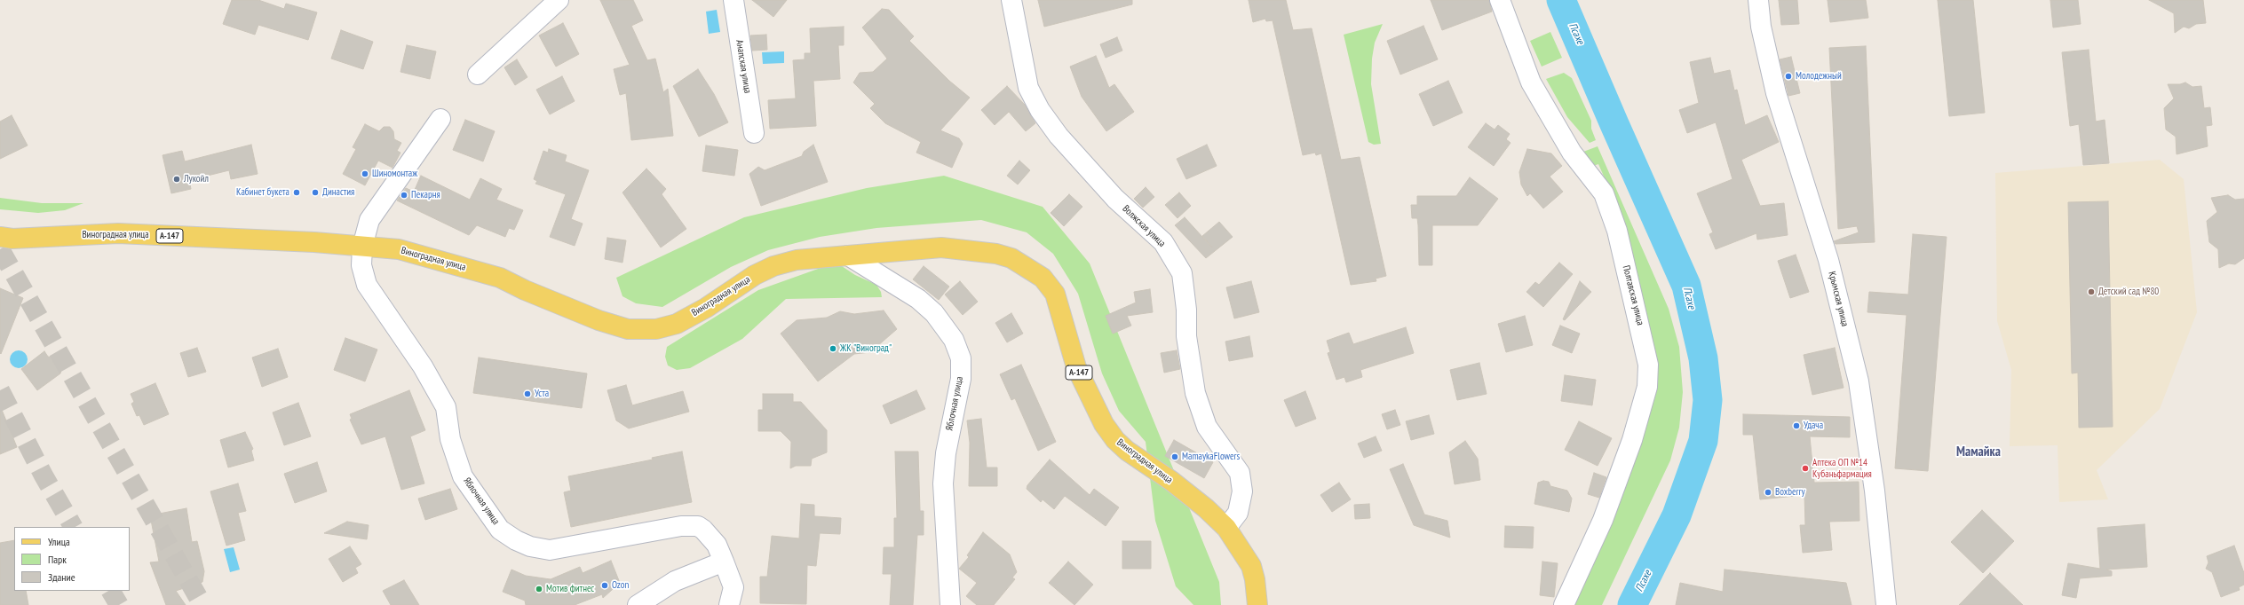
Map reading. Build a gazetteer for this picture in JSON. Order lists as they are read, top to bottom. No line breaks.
{"streets":{"main road":["Виноградная улица","А-147"],"street":["Анапская улица","Волжская улица","Полтавская улица","Крымская улица","Яблочная улица"]},"crossings":[["Волжская улица","Виноградная улица"],["Виноградная улица","Яблочная улица"]],"districts":["Мамайка"],"water":["Псахе"],"places":["Молодежный","Шиномонтаж","Лукойл","Кабинет букета","Династия","Пекарня","Детский сад №80","ЖК \"Виноград\"","Уста","Удача","MamaykaFlowers","Аптека ОП №14 Кубаньфармация","Boxberry","Ozon","Мотив фитнес"],"legend":["Улица","Парк","Здание"]}
